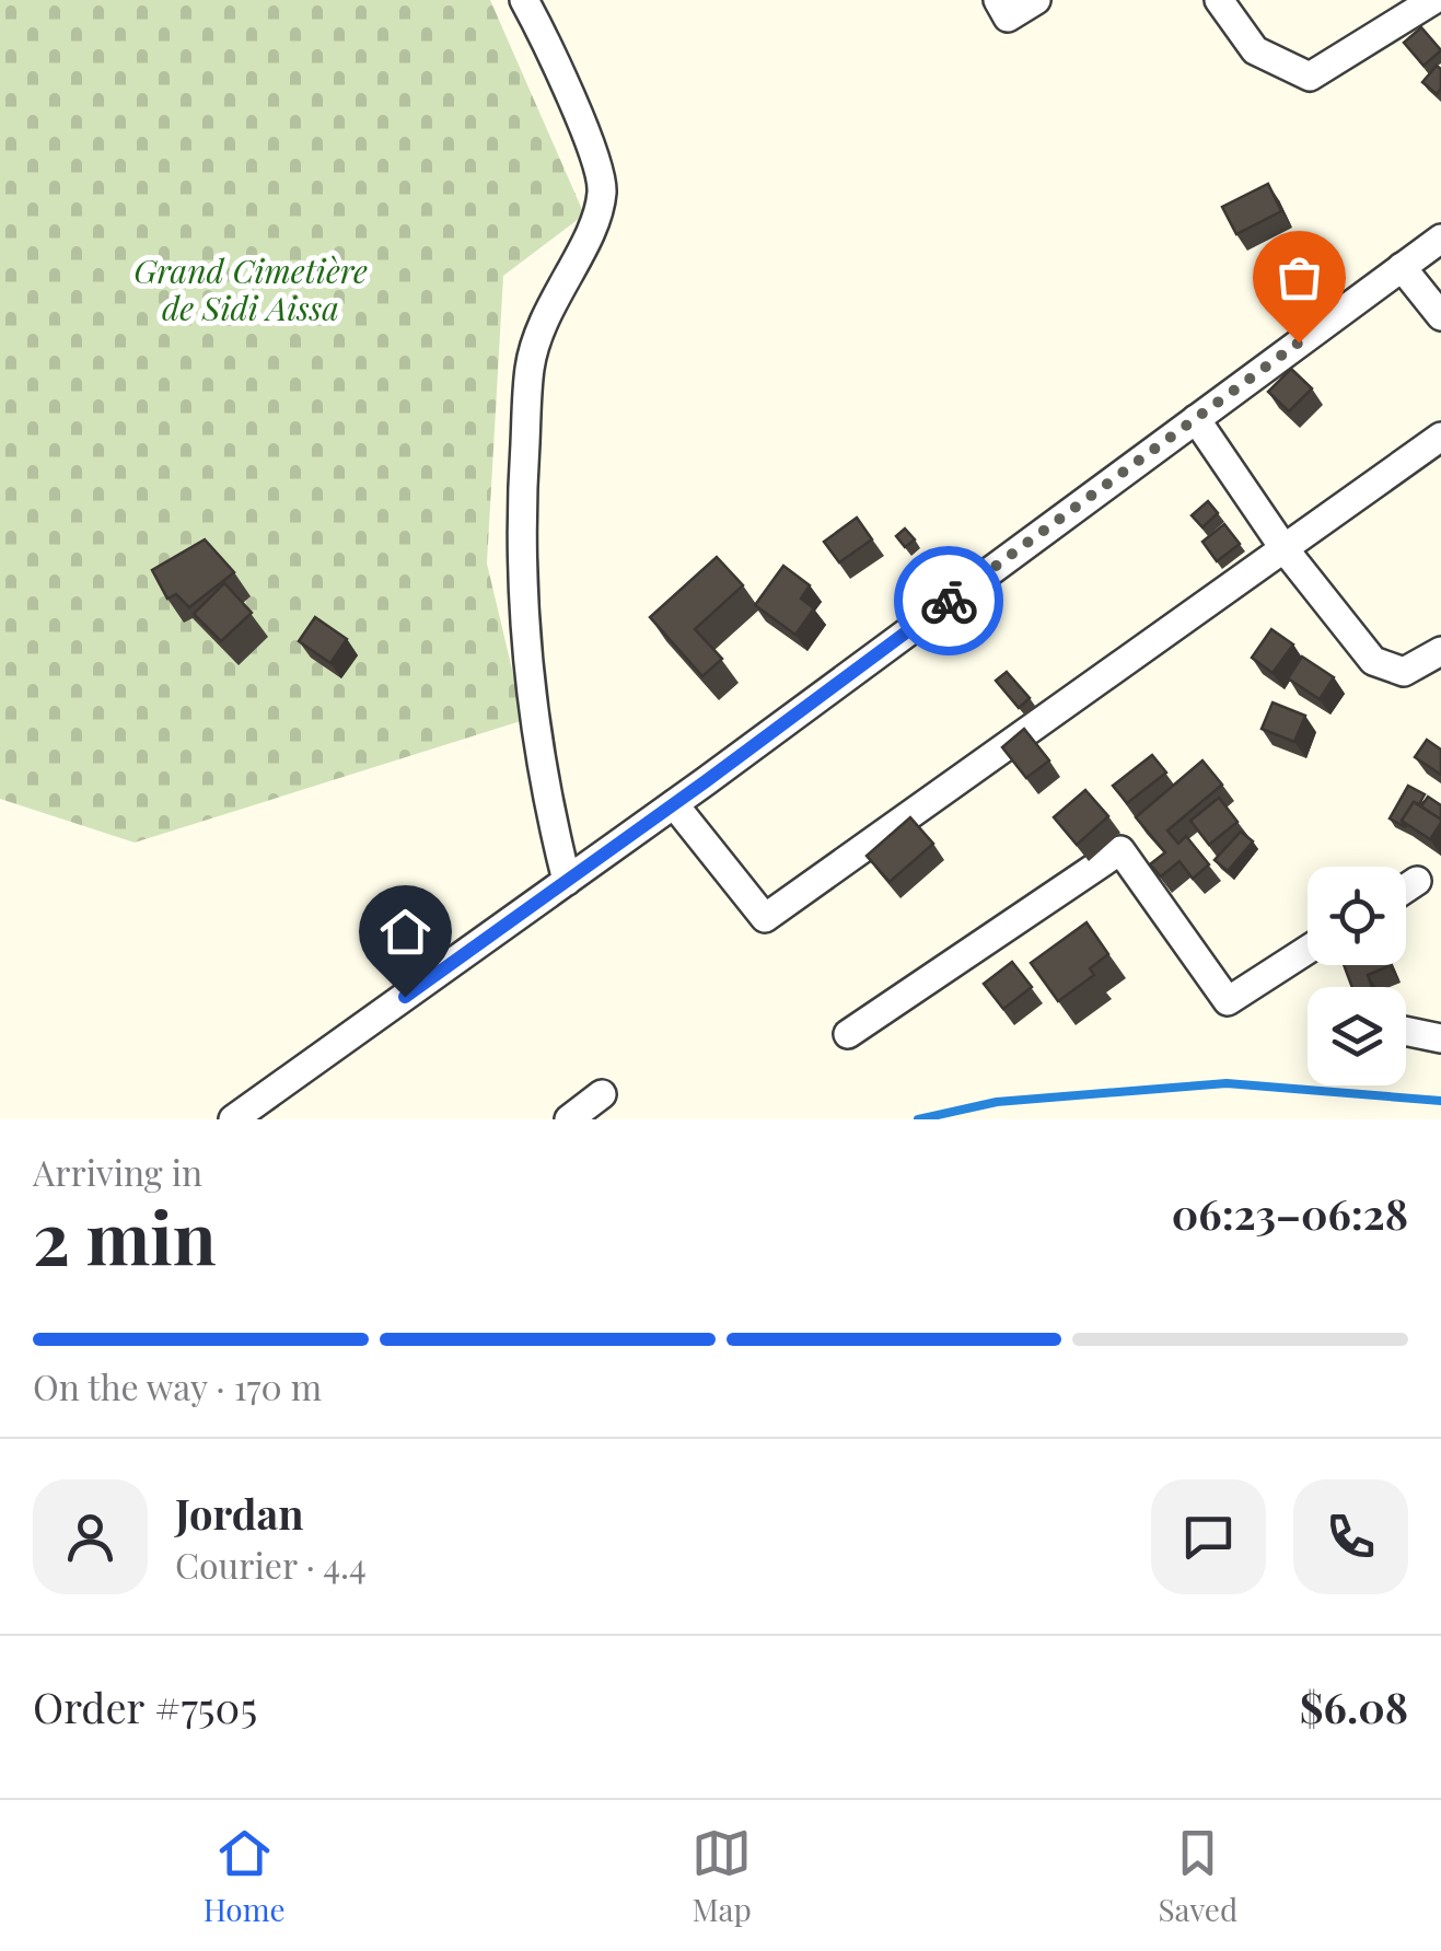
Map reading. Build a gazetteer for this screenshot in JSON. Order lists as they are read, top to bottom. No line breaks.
{"parks":["Grand Cimetière de Sidi Aissa"],"page":{"heading":["2 min","Arriving in","06:23–06:28"],"panel":["Jordan","Courier · 4.4","Order #7505","$6.08"],"bar":"On the way · 170 m","tabs":["Home","Map","Saved"]}}
